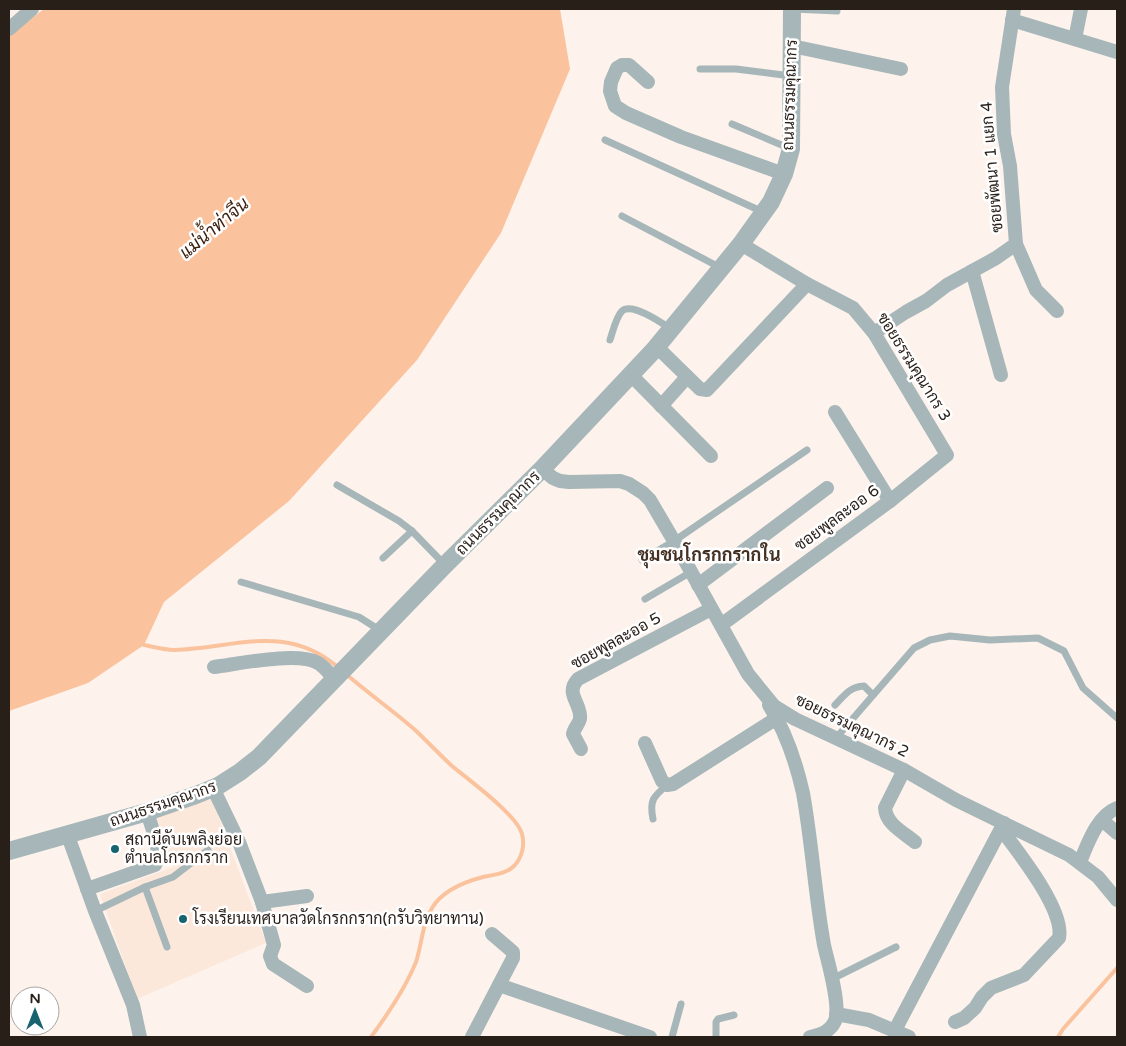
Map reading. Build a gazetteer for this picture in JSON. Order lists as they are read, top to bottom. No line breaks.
{"streets":{"street":["ถนนธรรมคุณากร","ซอยพัฒนา 1 แยก 4","ซอยธรรมคุณากร 3","ซอยพูลละออ 6","ซอยพูลละออ 5","ซอยธรรมคุณากร 2"]},"crossings":[["ถนนธรรมคุณากร","ซอยธรรมคุณากร 3"],["ถนนธรรมคุณากร","ซอยธรรมคุณากร 2"],["ซอยพัฒนา 1 แยก 4","ซอยธรรมคุณากร 3"],["ซอยธรรมคุณากร 3","ซอยพูลละออ 6"],["ซอยพูลละออ 6","ซอยธรรมคุณากร 2"],["ซอยพูลละออ 5","ซอยธรรมคุณากร 2"]],"districts":["ชุมชนโกรกกรากใน"],"water":["แม่น้ำท่าจีน"],"places":["สถานีดับเพลิงย่อย ตำบลโกรกกราก","โรงเรียนเทศบาลวัดโกรกกราก(กรับวิทยาทาน)"],"north":"top"}
